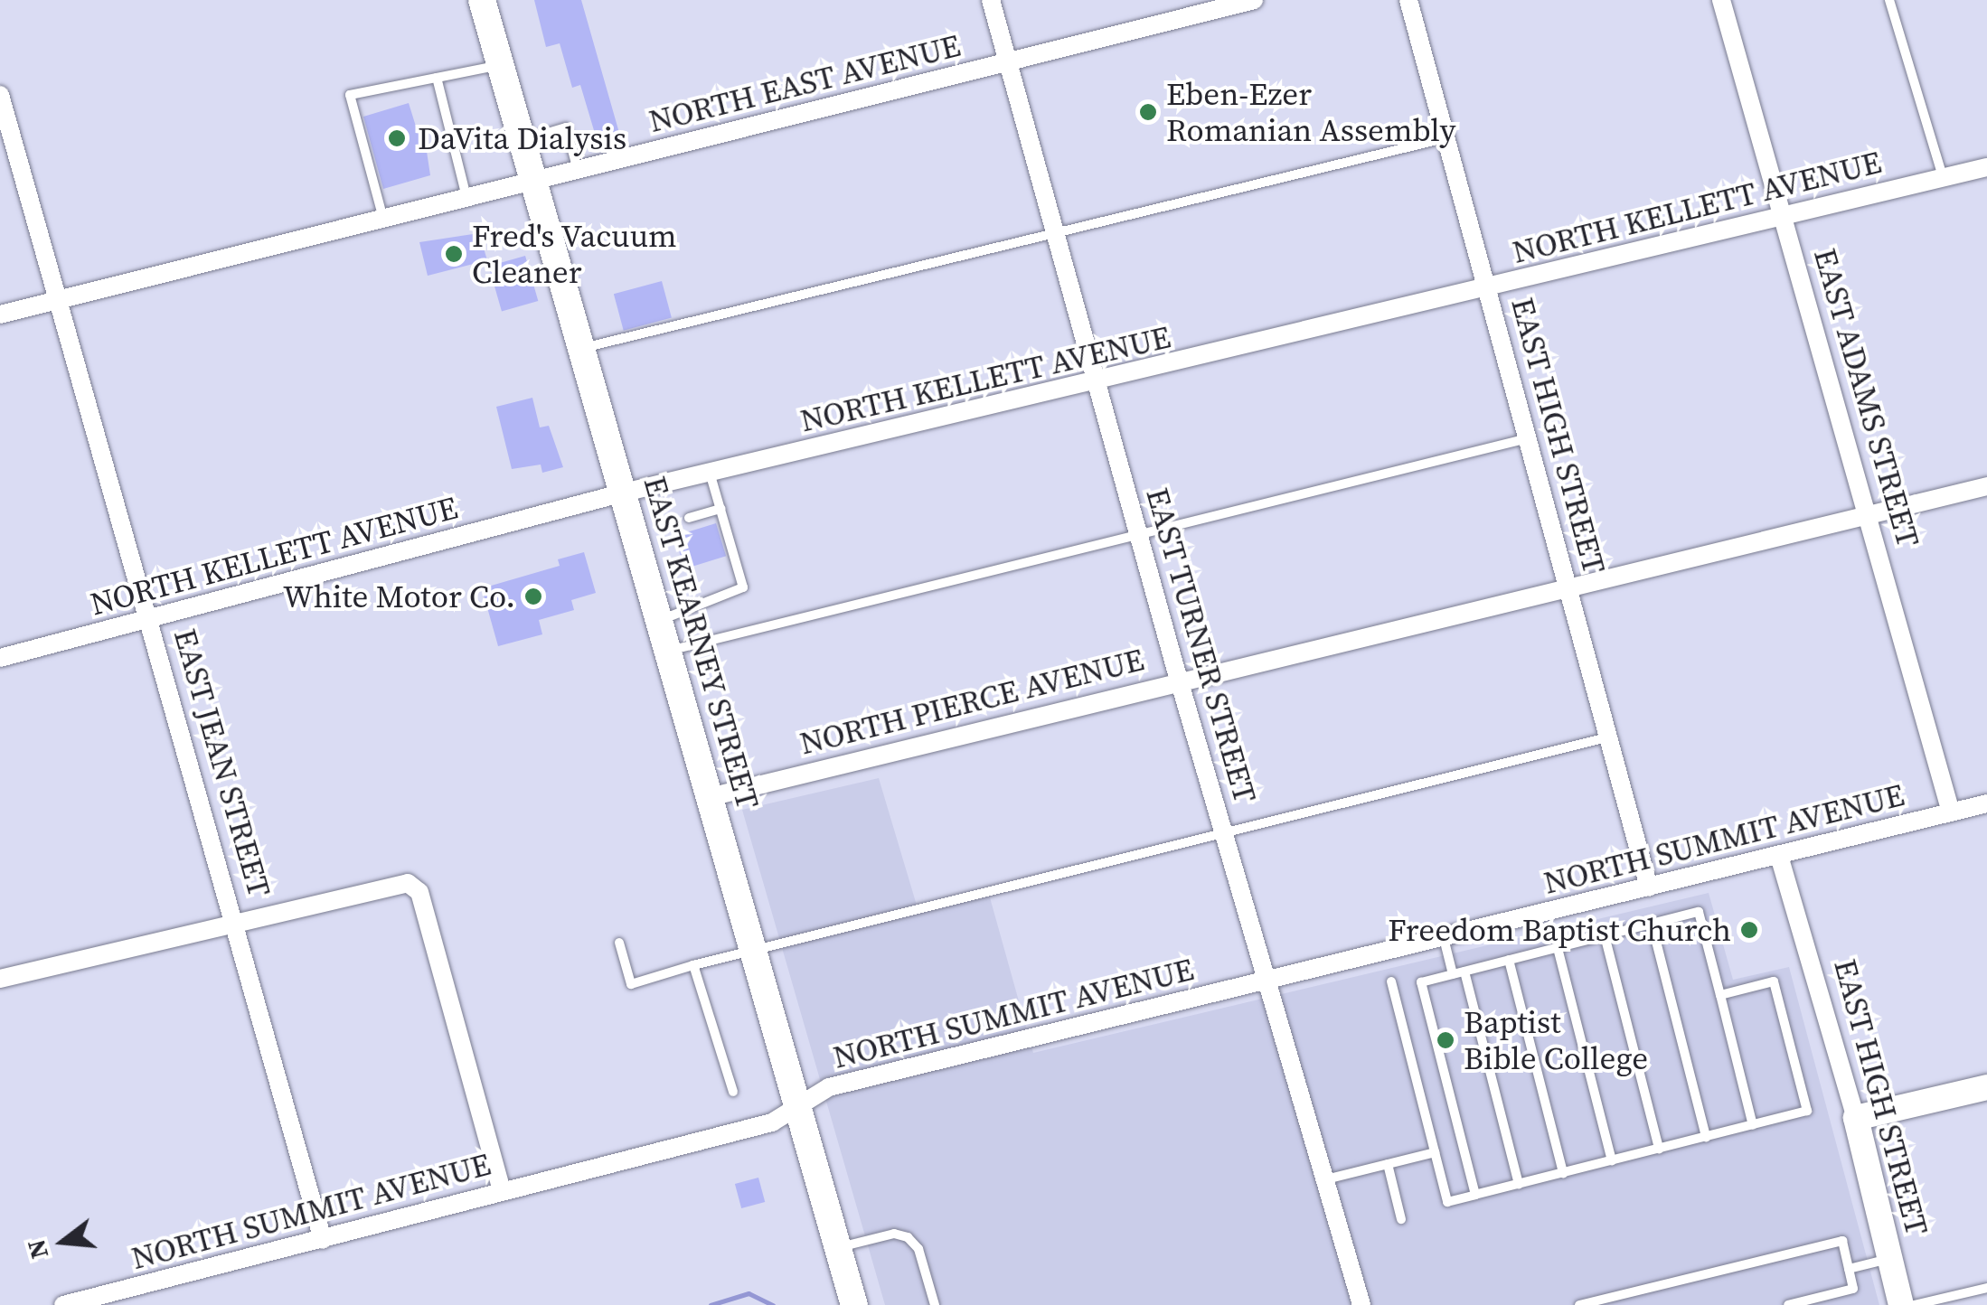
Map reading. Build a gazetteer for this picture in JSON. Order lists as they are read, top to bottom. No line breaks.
{"streets":{"main road":["EAST KEARNEY STREET"],"street":["NORTH EAST AVENUE","NORTH KELLETT AVENUE","EAST ADAMS STREET","EAST HIGH STREET","EAST TURNER STREET","NORTH PIERCE AVENUE","EAST JEAN STREET","NORTH SUMMIT AVENUE"]},"crossings":[["NORTH EAST AVENUE","EAST KEARNEY STREET"],["NORTH EAST AVENUE","EAST TURNER STREET"],["NORTH EAST AVENUE","EAST JEAN STREET"],["NORTH KELLETT AVENUE","EAST ADAMS STREET"],["NORTH KELLETT AVENUE","EAST HIGH STREET"],["NORTH KELLETT AVENUE","EAST KEARNEY STREET"],["NORTH KELLETT AVENUE","EAST TURNER STREET"],["NORTH KELLETT AVENUE","EAST JEAN STREET"],["EAST ADAMS STREET","NORTH PIERCE AVENUE"],["EAST ADAMS STREET","NORTH SUMMIT AVENUE"],["EAST HIGH STREET","NORTH PIERCE AVENUE"],["EAST HIGH STREET","NORTH SUMMIT AVENUE"],["EAST KEARNEY STREET","NORTH PIERCE AVENUE"],["EAST KEARNEY STREET","NORTH SUMMIT AVENUE"],["EAST TURNER STREET","NORTH PIERCE AVENUE"],["EAST TURNER STREET","NORTH SUMMIT AVENUE"],["EAST JEAN STREET","NORTH SUMMIT AVENUE"]],"places":["Eben-Ezer Romanian Assembly","DaVita Dialysis","Fred's Vacuum Cleaner","White Motor Co.","Freedom Baptist Church","Baptist Bible College"],"north":"left"}
